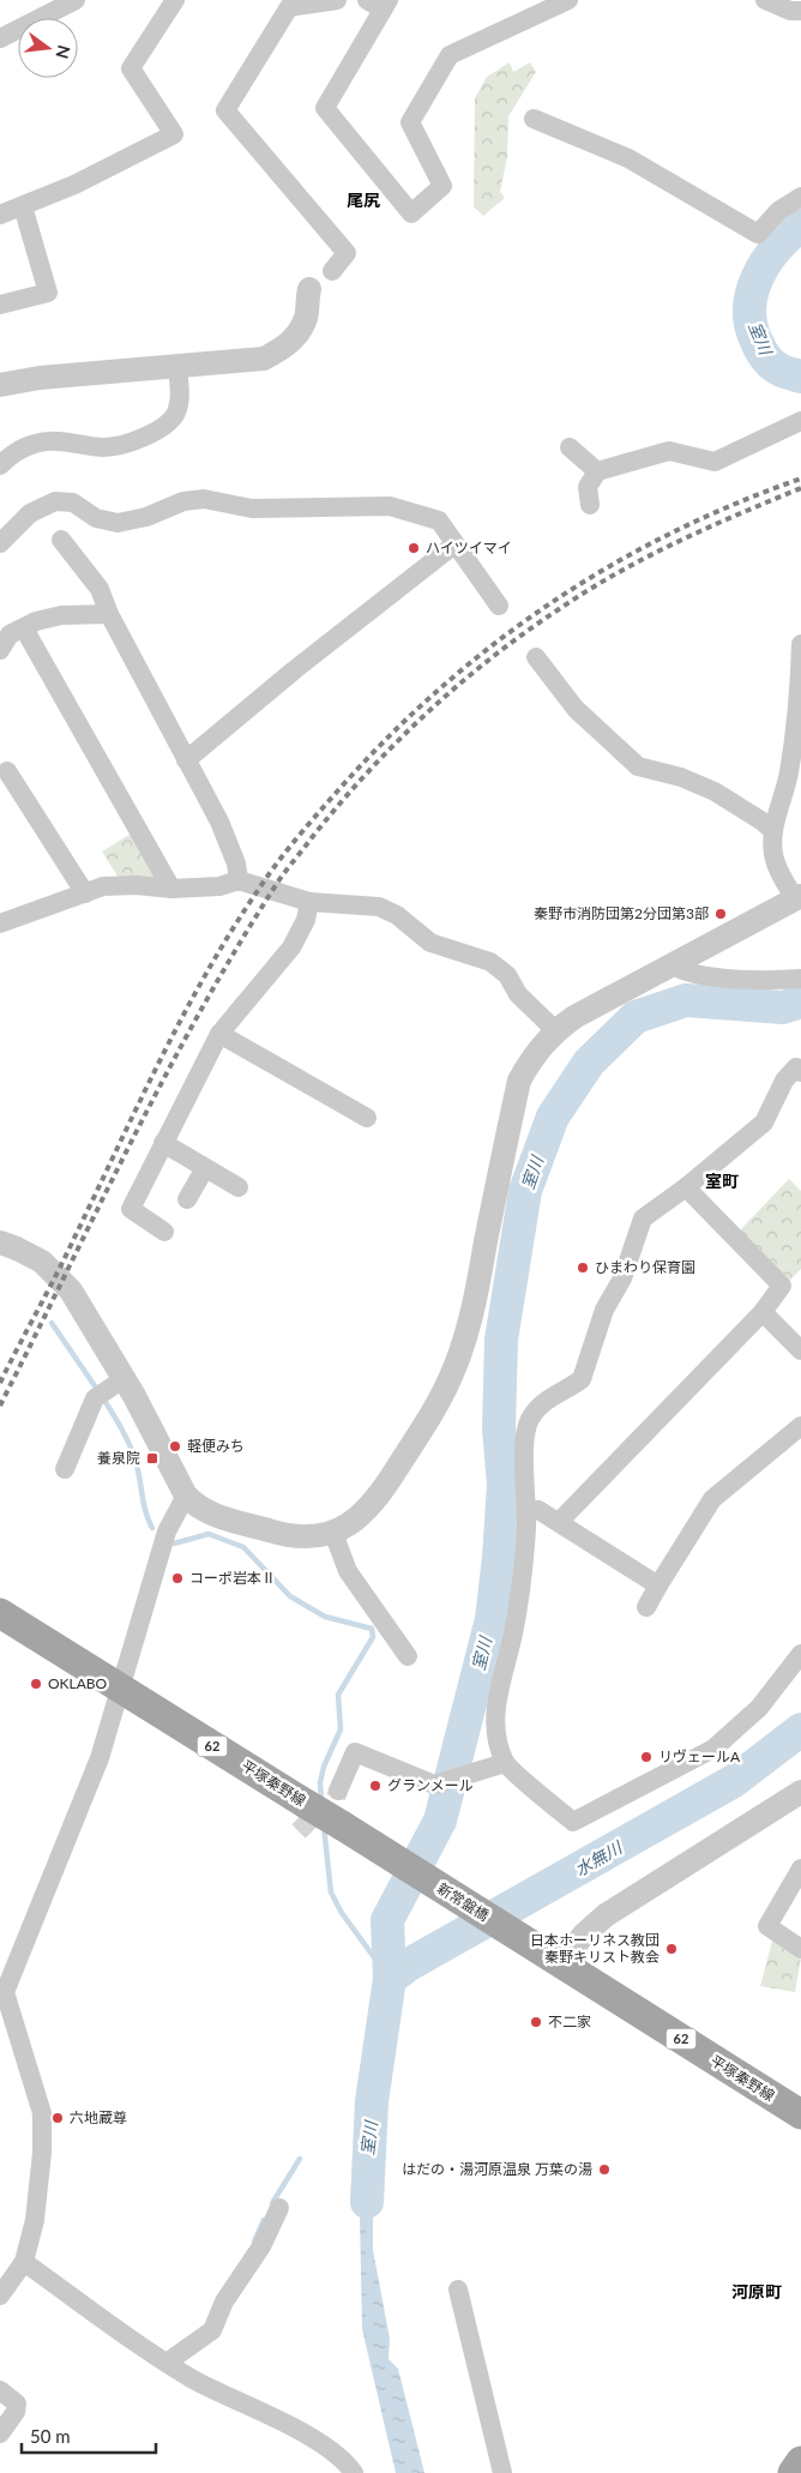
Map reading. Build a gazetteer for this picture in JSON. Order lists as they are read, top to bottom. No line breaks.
{"streets":{"main road":["62","平塚秦野線","新常盤橋"]},"crossings":[["平塚秦野線","新常盤橋"]],"districts":["尾尻","室町","河原町"],"water":["室川","水無川"],"places":{"other":["ハイツイマイ","秦野市消防団第2分団第3部","ひまわり保育園","軽便みち","コーポ岩本Ⅱ","OKLABO","リヴェールA","グランメール","日本ホーリネス教団 秦野キリスト教会","不二家","六地蔵尊","はだの・湯河原温泉 万葉の湯"],"transit":["養泉院"]},"scale_bar":"50 m","north":"right"}
